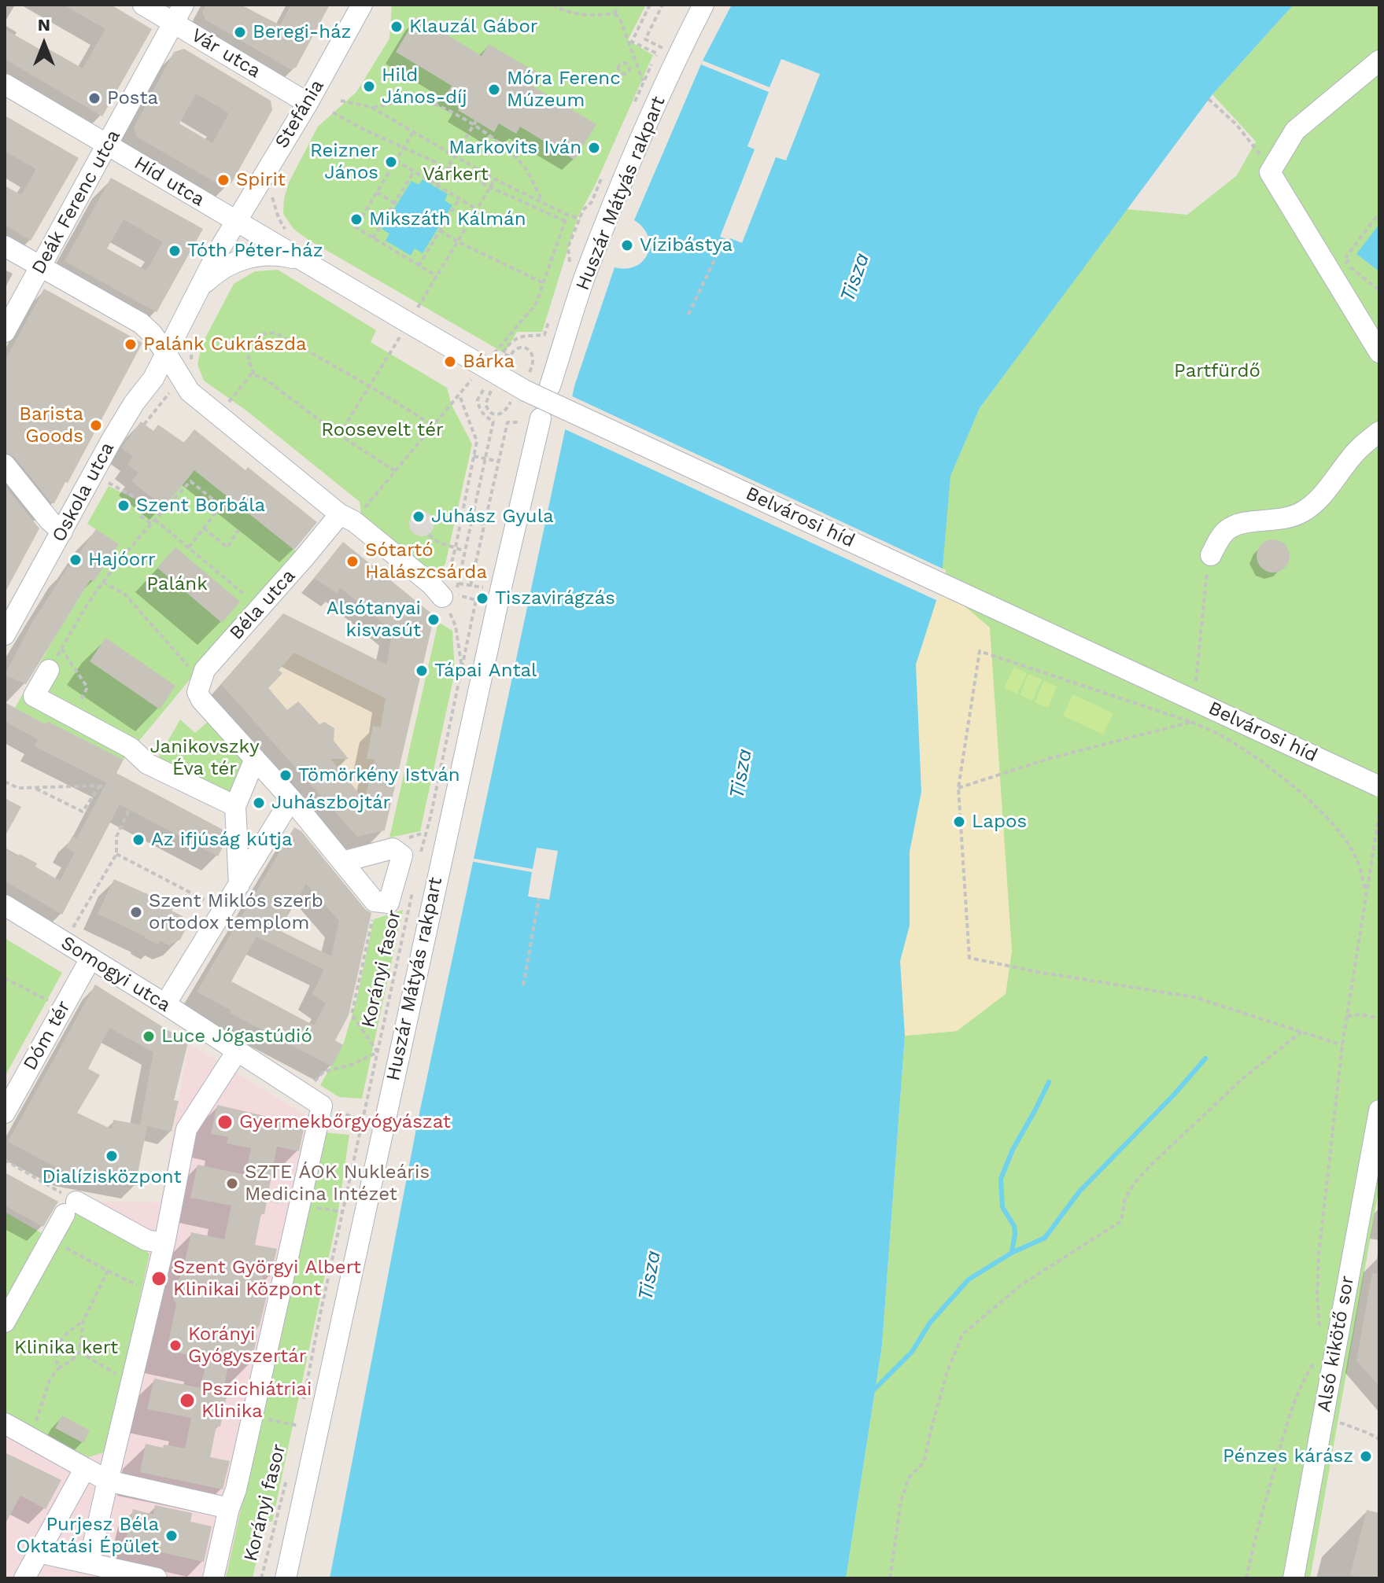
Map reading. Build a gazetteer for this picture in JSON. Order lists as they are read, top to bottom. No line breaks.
{"streets":{"street":["Vár utca","Stefánia","Híd utca","Huszár Mátyás rakpart","Deák Ferenc utca","Oskola utca","Belvárosi híd","Béla utca","Somogyi utca","Dóm tér","Alsó kikötő sor"],"path":["Korányi fasor"]},"crossings":[["Vár utca","Stefánia"],["Vár utca","Deák Ferenc utca"],["Stefánia","Híd utca"],["Stefánia","Belvárosi híd"],["Híd utca","Deák Ferenc utca"],["Híd utca","Belvárosi híd"],["Somogyi utca","Dóm tér"]],"water":["Tisza"],"parks":["Várkert","Partfürdő","Roosevelt tér","Palánk","Janikovszky Éva tér","Klinika kert"],"places":["Klauzál Gábor","Beregi-ház","Hild János-díj","Móra Ferenc Múzeum","Posta","Markovits Iván","Reizner János","Spirit","Mikszáth Kálmán","Vízibástya","Tóth Péter-ház","Palánk Cukrászda","Bárka","Barista Goods","Szent Borbála","Juhász Gyula","Hajóorr","Sótartó Halászcsárda","Tiszavirágzás","Alsótanyai kisvasút","Tápai Antal","Tömörkény István","Juhászbojtár","Lapos","Az ifjúság kútja","Szent Miklós szerb ortodox templom","Luce Jógastúdió","Gyermekbőrgyógyászat","Dialízisközpont","SZTE ÁOK Nukleáris Medicina Intézet","Szent Györgyi Albert Klinikai Központ","Korányi Gyógyszertár","Pszichiátriai Klinika","Pénzes kárász","Purjesz Béla Oktatási Épület"],"north":"top"}
